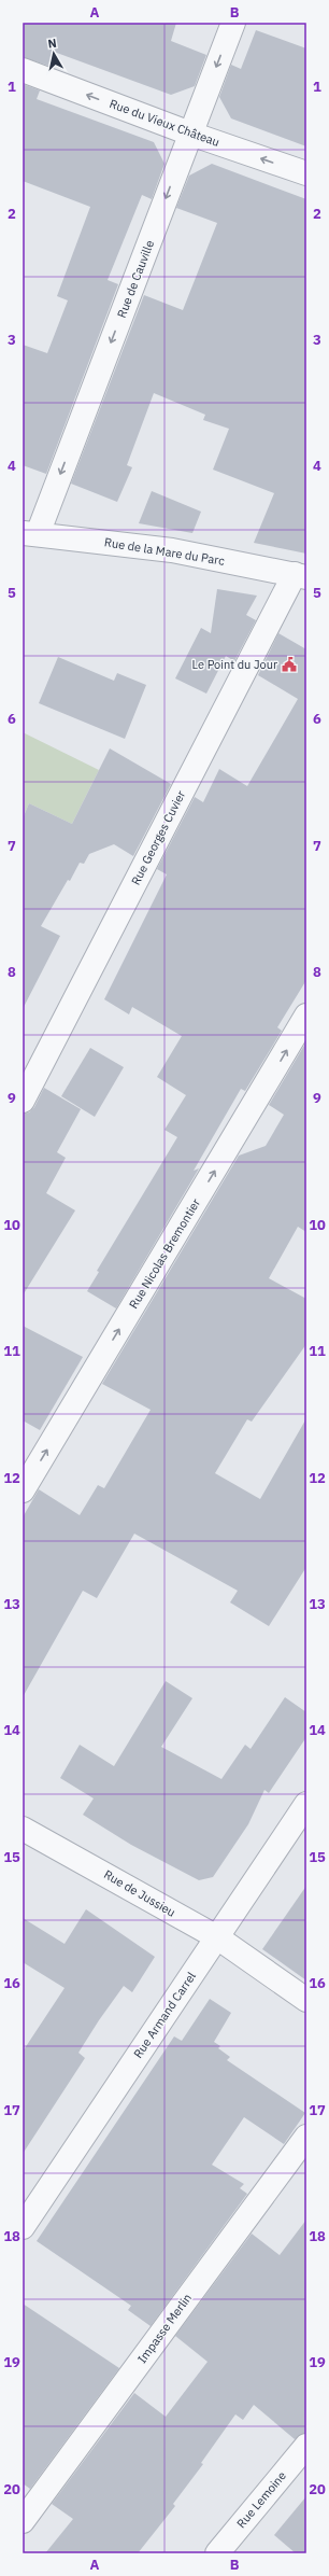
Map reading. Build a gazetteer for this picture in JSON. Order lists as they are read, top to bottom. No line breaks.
{"streets":{"street":["Rue du Vieux Château","Rue de Cauville","Rue de la Mare du Parc","Rue Georges Cuvier","Rue Nicolas Bremontier","Rue de Jussieu","Rue Armand Carrel","Impasse Merlin","Rue Lemoine"]},"crossings":[["Rue du Vieux Château","Rue de Cauville"],["Rue de Cauville","Rue de la Mare du Parc"],["Rue de la Mare du Parc","Rue Georges Cuvier"],["Rue de Jussieu","Rue Armand Carrel"]],"one_way":["Rue du Vieux Château","Rue de Cauville","Rue Nicolas Bremontier"],"places":{"public building":["Le Point du Jour"]},"north":"top","grid":{"columns":["A","B"],"rows":["1","2","3","4","5","6","7","8","9","10","11","12","13","14","15","16","17","18","19","20"]}}
